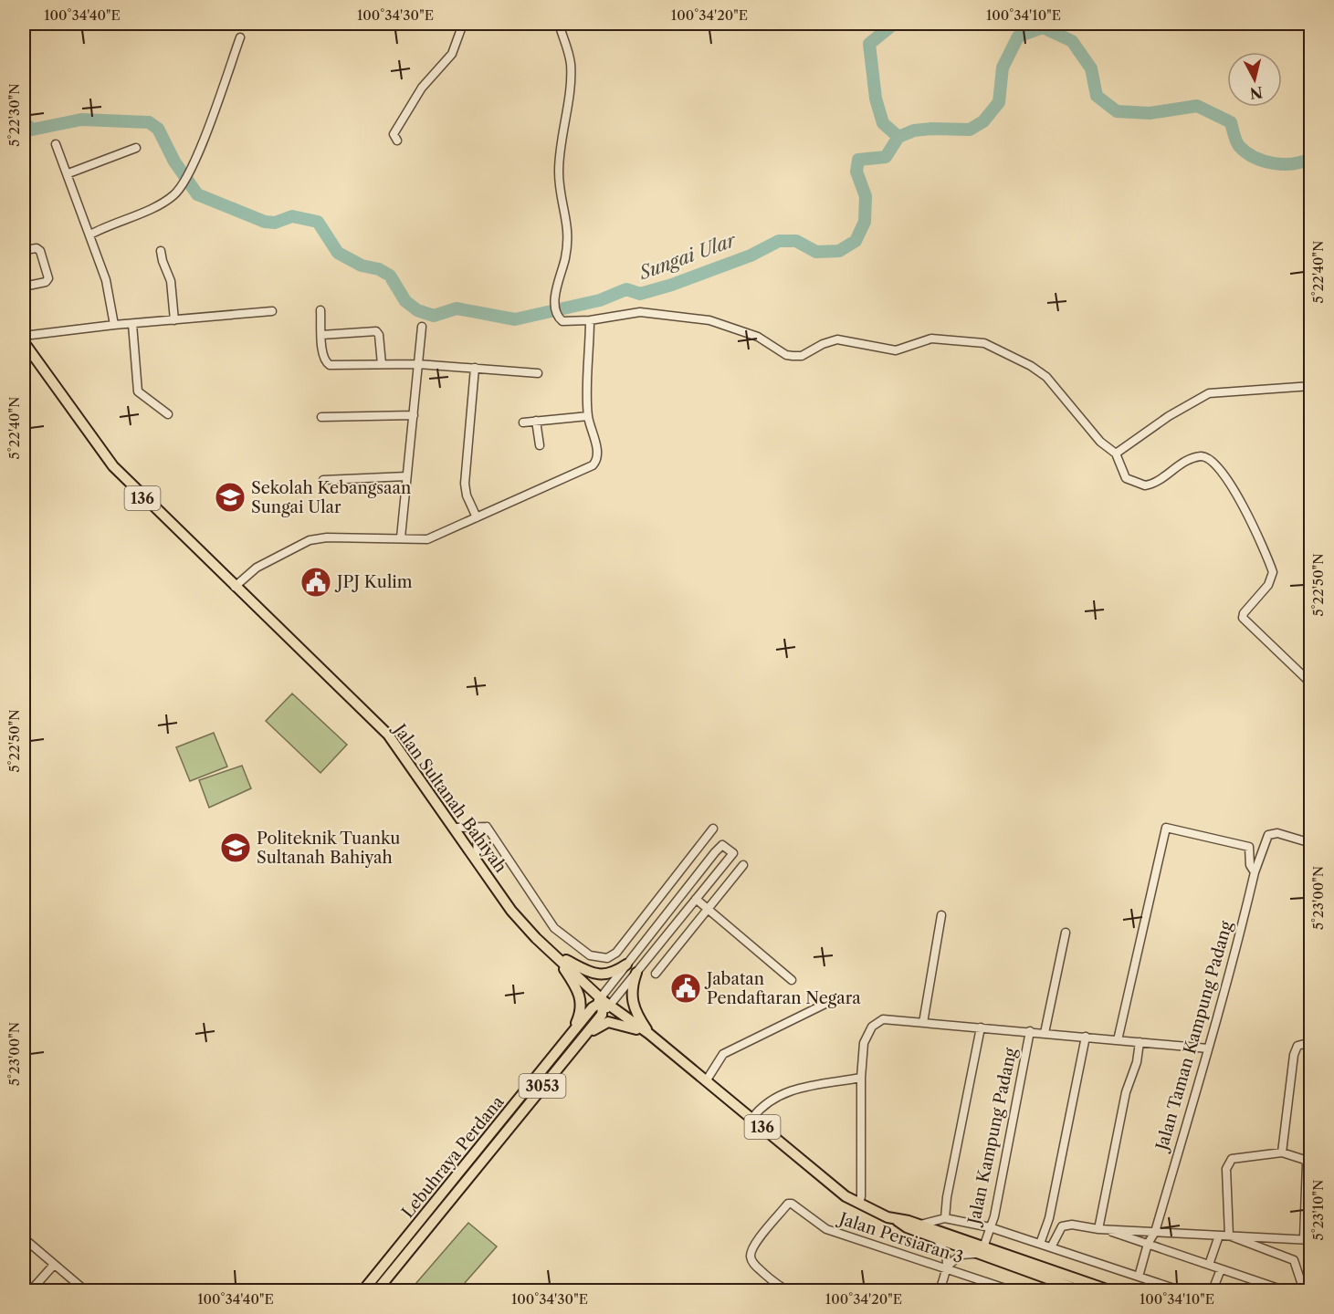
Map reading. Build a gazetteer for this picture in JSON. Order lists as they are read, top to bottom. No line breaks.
{"streets":{"main road":["136","Jalan Sultanah Bahiyah","3053","Lebuhraya Perdana"],"street":["Jalan Taman Kampung Padang","Jalan Kampung Padang","Jalan Persiaran 3"]},"crossings":[["Jalan Sultanah Bahiyah","Jalan Kampung Padang"],["Jalan Sultanah Bahiyah","Lebuhraya Perdana"]],"water":["Sungai Ular"],"places":{"school or university":["Sekolah Kebangsaan Sungai Ular","Politeknik Tuanku Sultanah Bahiyah"],"public building":["JPJ Kulim","Jabatan Pendaftaran Negara"]},"north":"bottom","coordinates":["100°34'40\"E","100°34'30\"E","100°34'20\"E","100°34'10\"E","5°22'30\"N","5°22'40\"N","5°22'50\"N","5°23'00\"N","5°23'10\"N"]}
